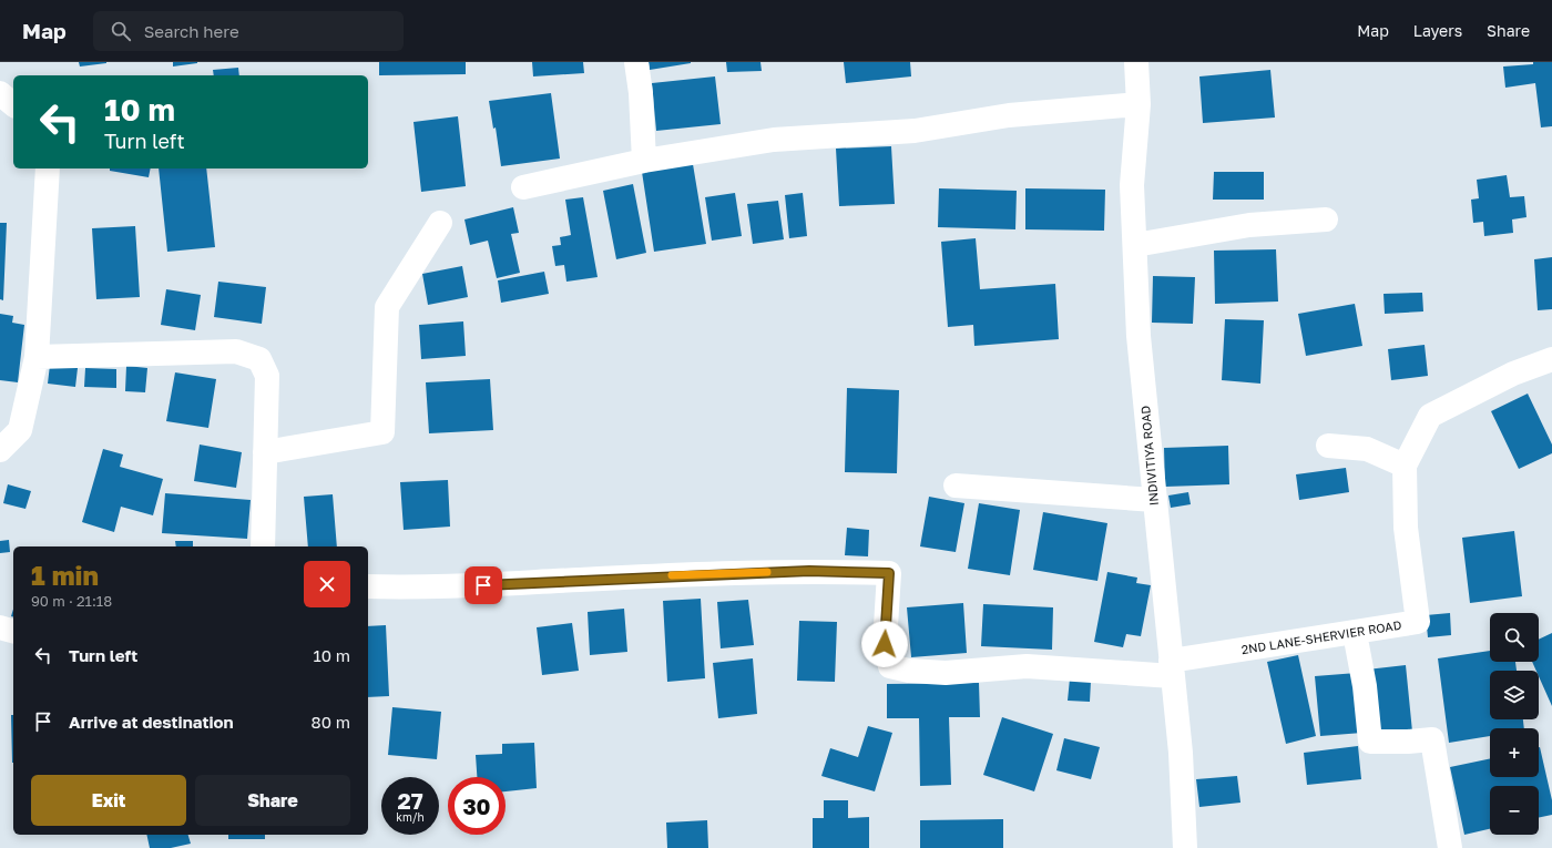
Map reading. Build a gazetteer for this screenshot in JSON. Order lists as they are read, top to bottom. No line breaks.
{"streets":{"street":["INDIVITIYA ROAD","2ND LANE-SHERVIER ROAD"]},"crossings":[["INDIVITIYA ROAD","2ND LANE-SHERVIER ROAD"]],"page":{"header":"Map","search":"Search here","nav":["Map","Layers","Share"],"turn":["10 m","Turn left"],"heading":["1 min","90 m · 21:18"],"map_buttons":["+","−"],"list":[{"name":"Turn left","value":"10 m"},{"name":"Arrive at destination","value":"80 m"}],"buttons":["Exit","Share"],"speed":"27 km/h","limit":"30"}}
